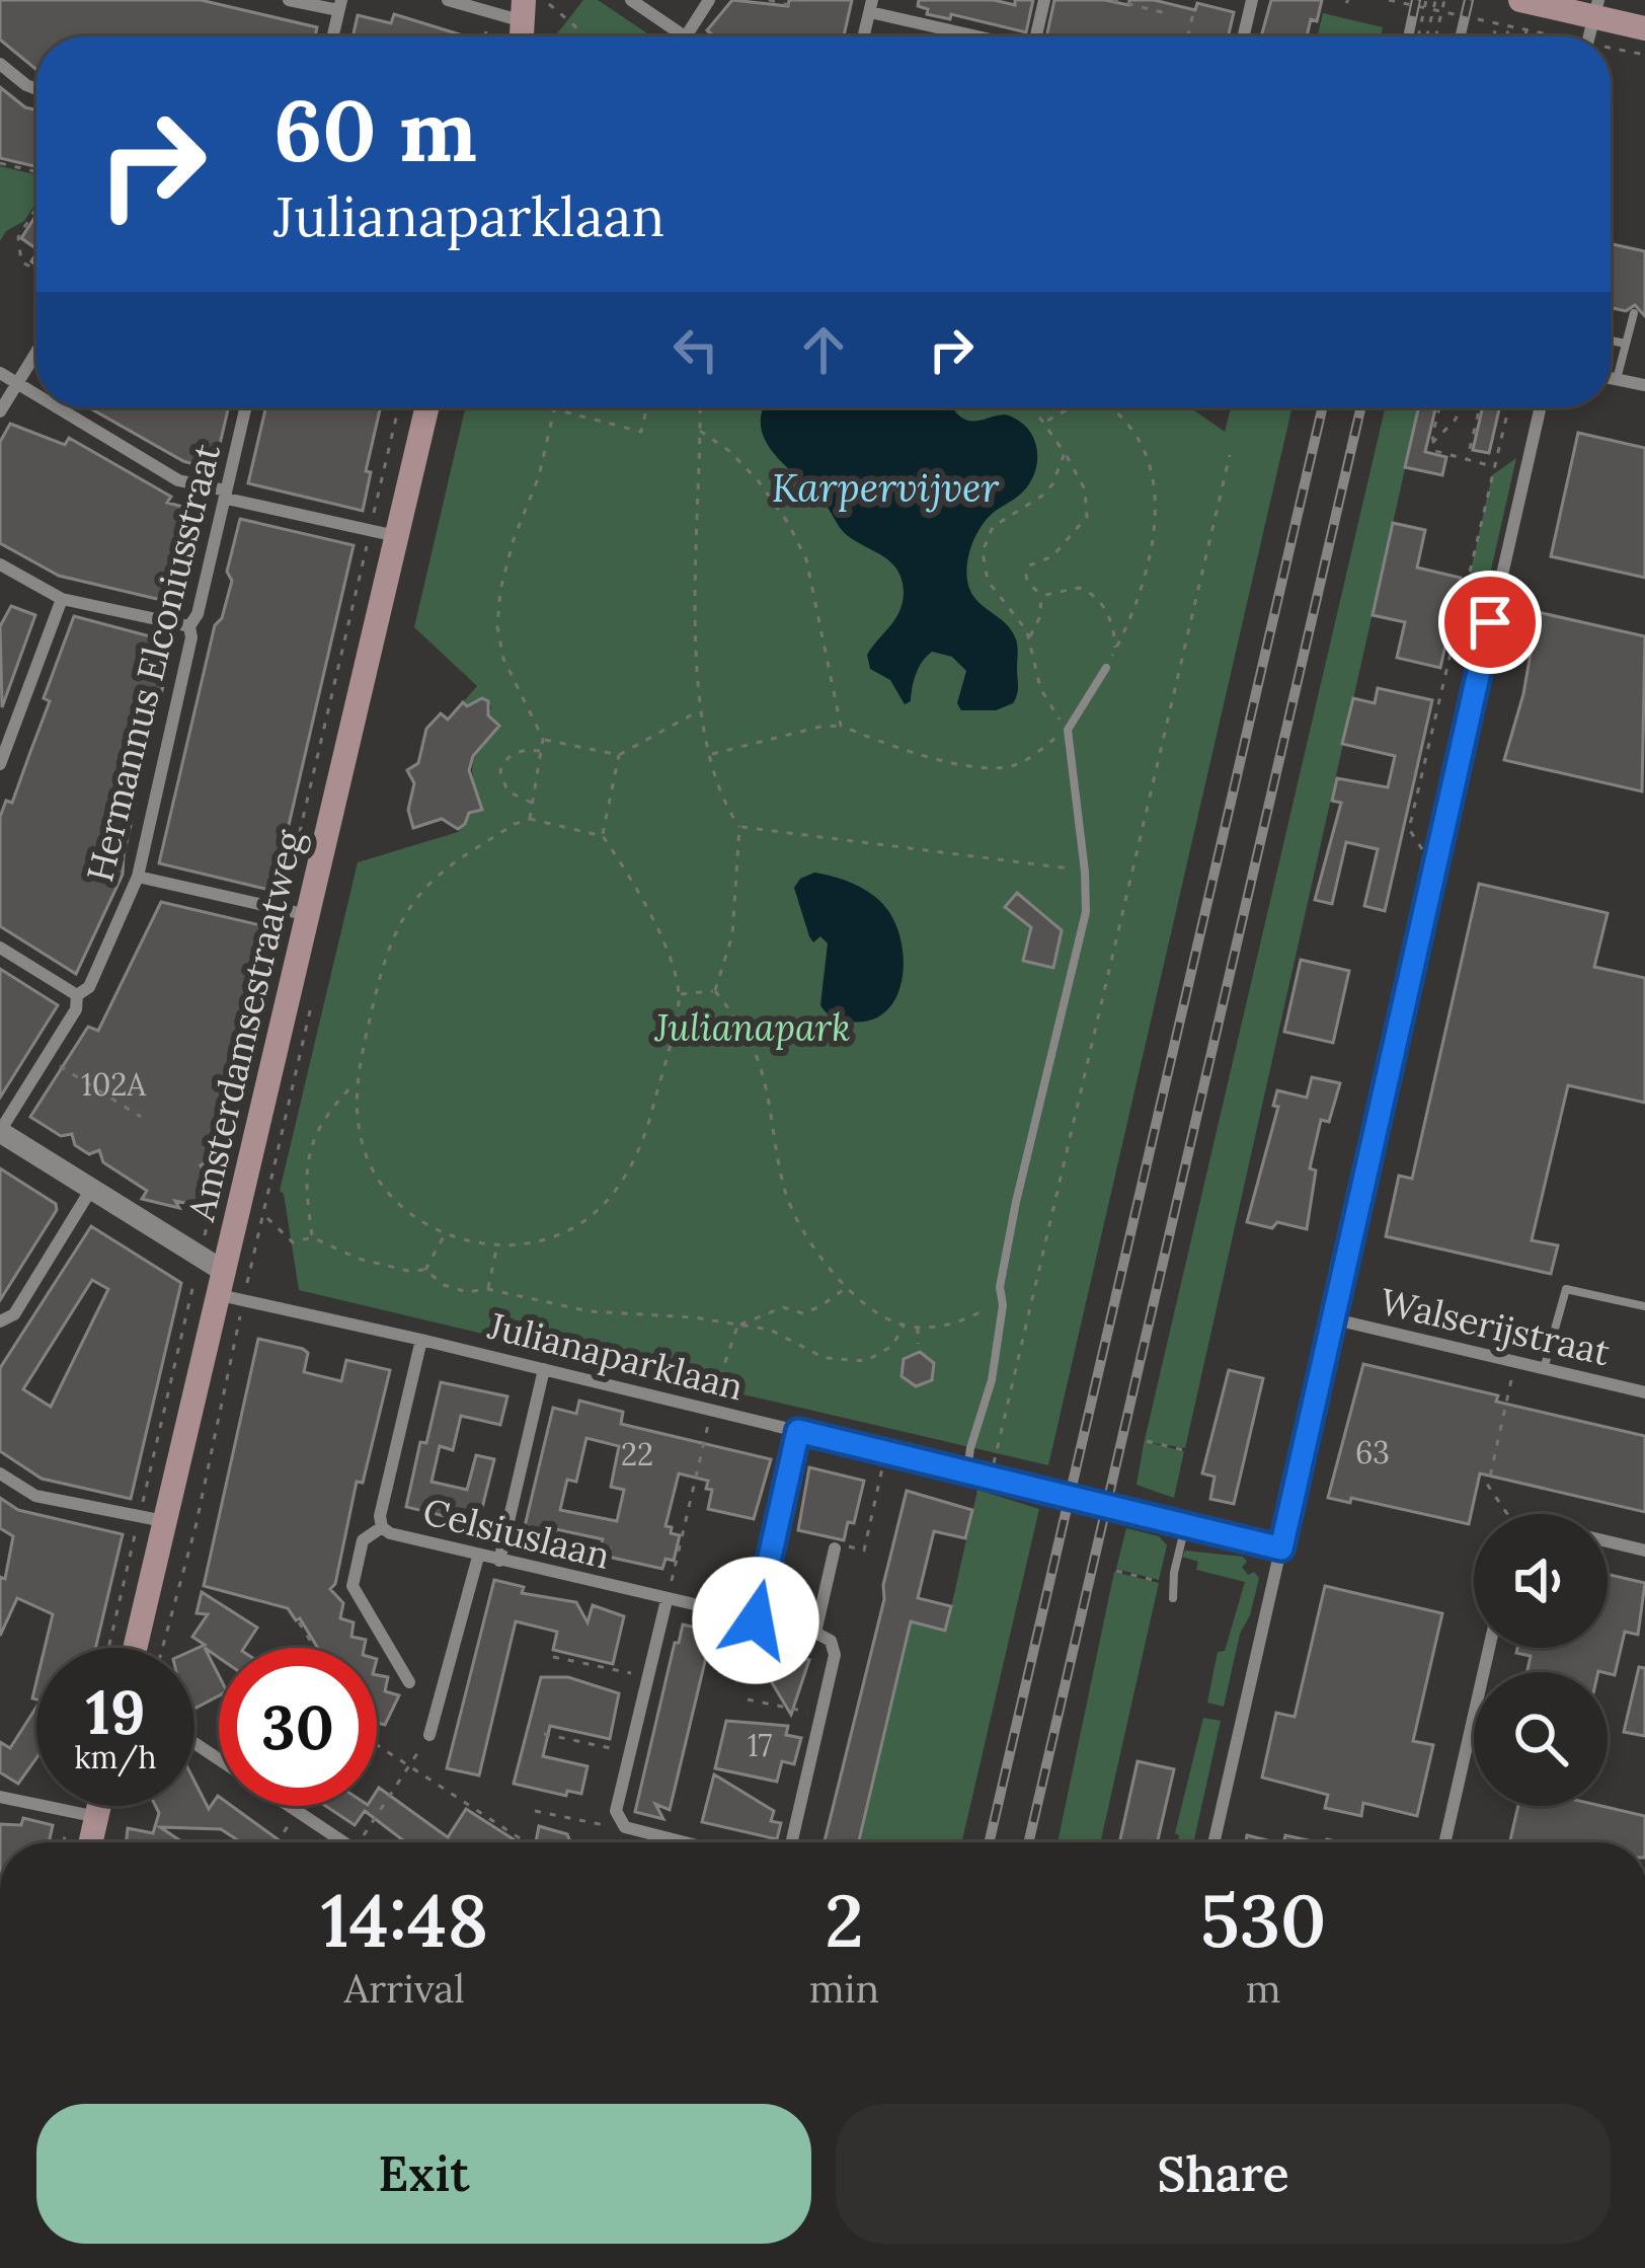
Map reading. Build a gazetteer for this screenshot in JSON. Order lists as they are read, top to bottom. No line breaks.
{"streets":{"main road":["Amsterdamsestraatweg"],"street":["Hermannus Elconiusstraat","Walserijstraat","Julianaparklaan","Celsiuslaan"]},"crossings":[["Amsterdamsestraatweg","Julianaparklaan"],["Julianaparklaan","Celsiuslaan"]],"water":["Karpervijver"],"parks":["Julianapark"],"house_numbers":["102A","63","22","17"],"page":{"turn":["60 m","Julianaparklaan"],"speed":"19 km/h","limit":"30","eta":["14:48","Arrival","2","min","530","m"],"buttons":["Exit","Share"]}}
